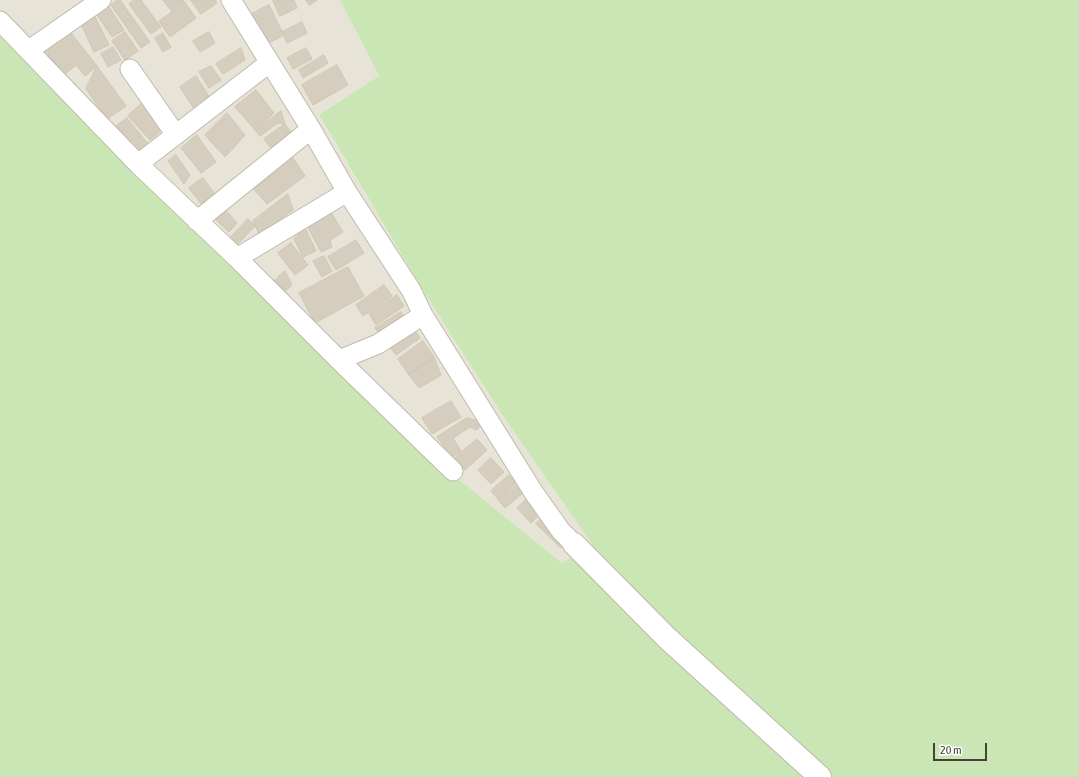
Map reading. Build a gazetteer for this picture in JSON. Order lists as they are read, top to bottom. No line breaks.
{"scale_bar":"20 m"}
